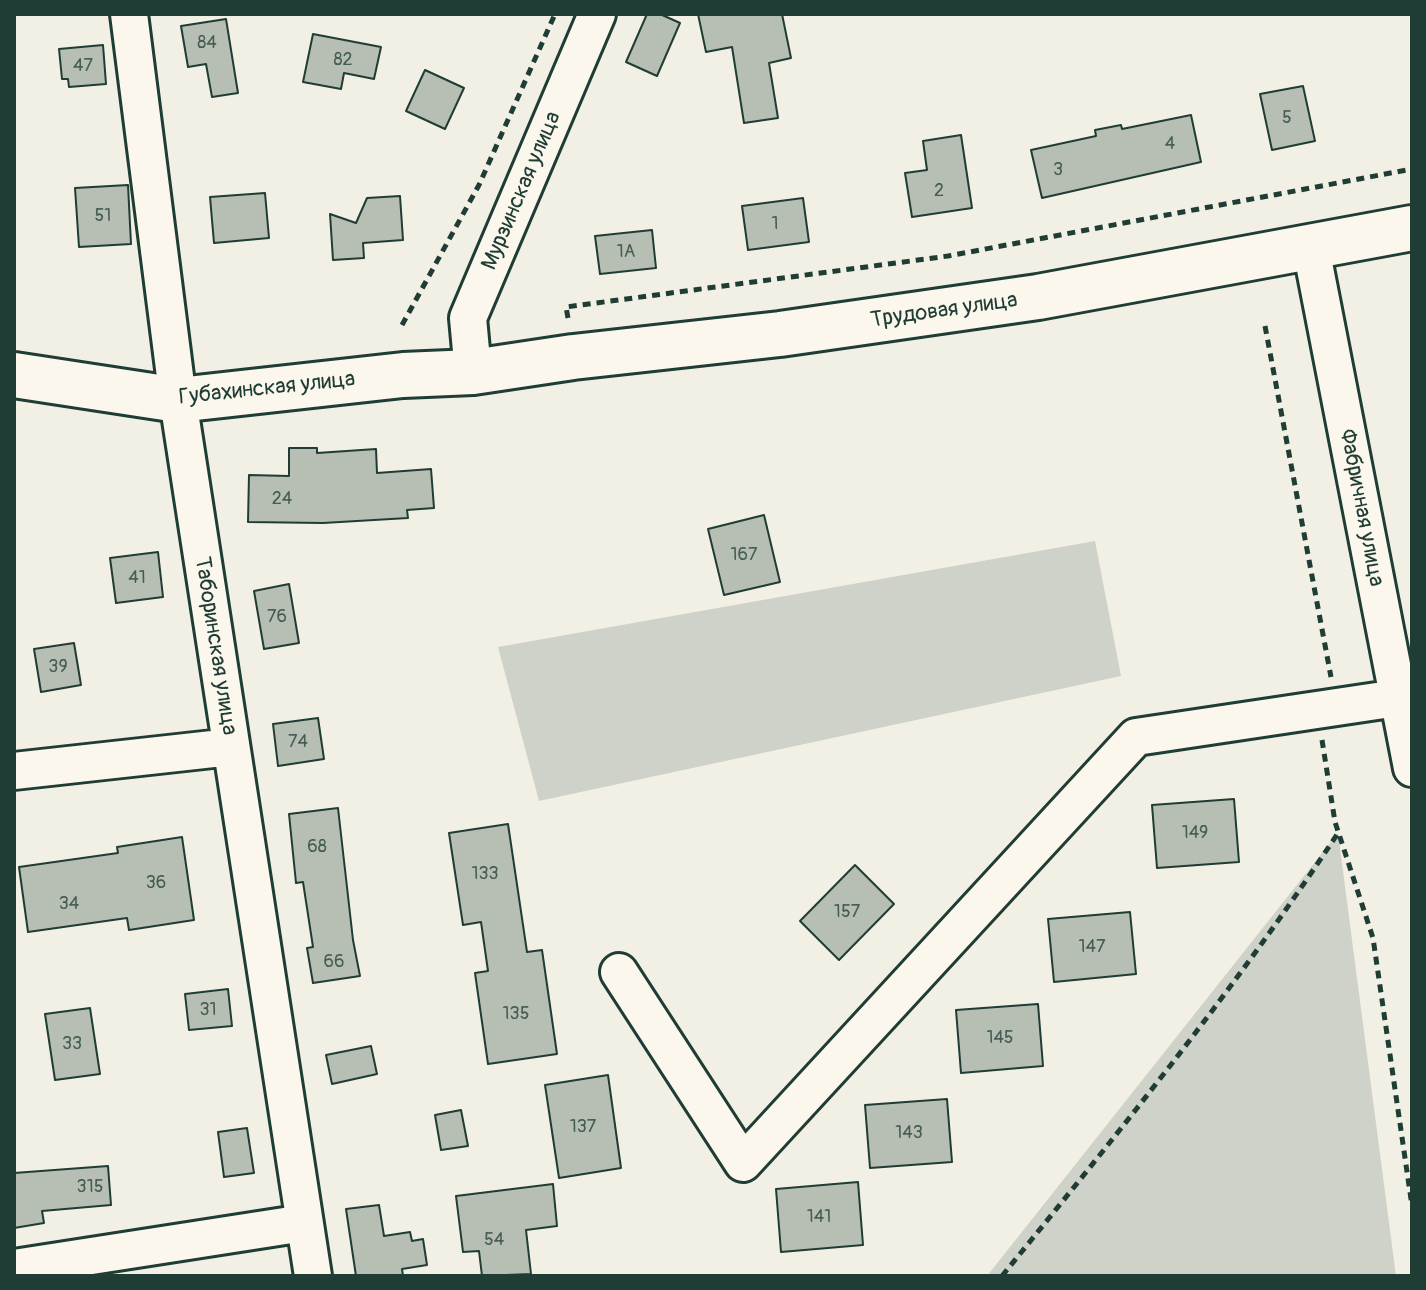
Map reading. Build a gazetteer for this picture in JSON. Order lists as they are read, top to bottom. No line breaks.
{"streets":{"main road":["Трудовая улица","Губахинская улица"],"street":["Мурзинская улица","Фабричная улица","Таборинская улица"]},"crossings":[["Мурзинская улица","Трудовая улица"],["Мурзинская улица","Губахинская улица"],["Трудовая улица","Губахинская улица"],["Трудовая улица","Фабричная улица"],["Губахинская улица","Таборинская улица"]],"house_numbers":["84","82","47","5","4","3","2","51","1","1А","24","167","41","76","39","74","149","68","133","36","34","157","147","66","31","135","145","33","137","143","315","141","54"]}
